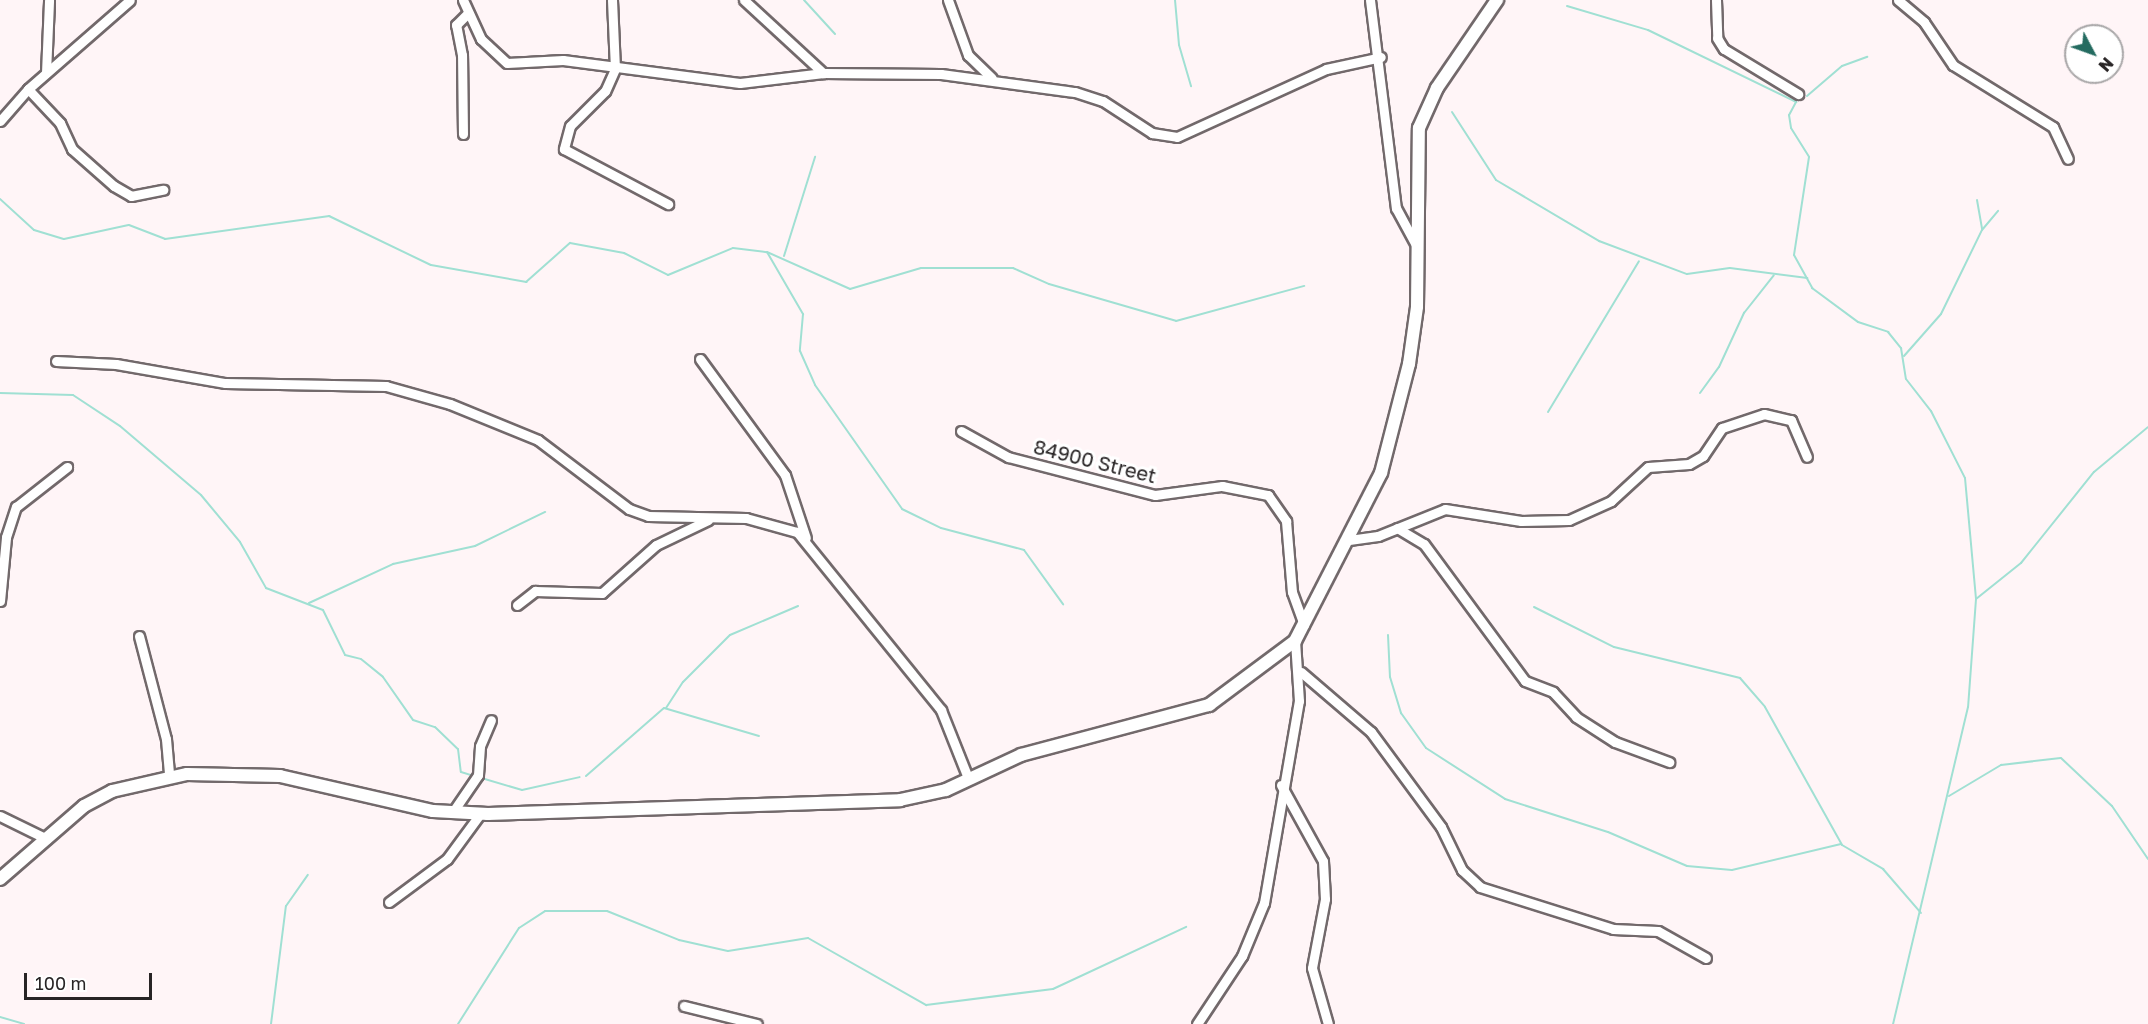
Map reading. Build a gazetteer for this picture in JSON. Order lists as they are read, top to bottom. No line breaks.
{"streets":{"street":["84900 Street"]},"scale_bar":"100 m","north":"bottom right"}
